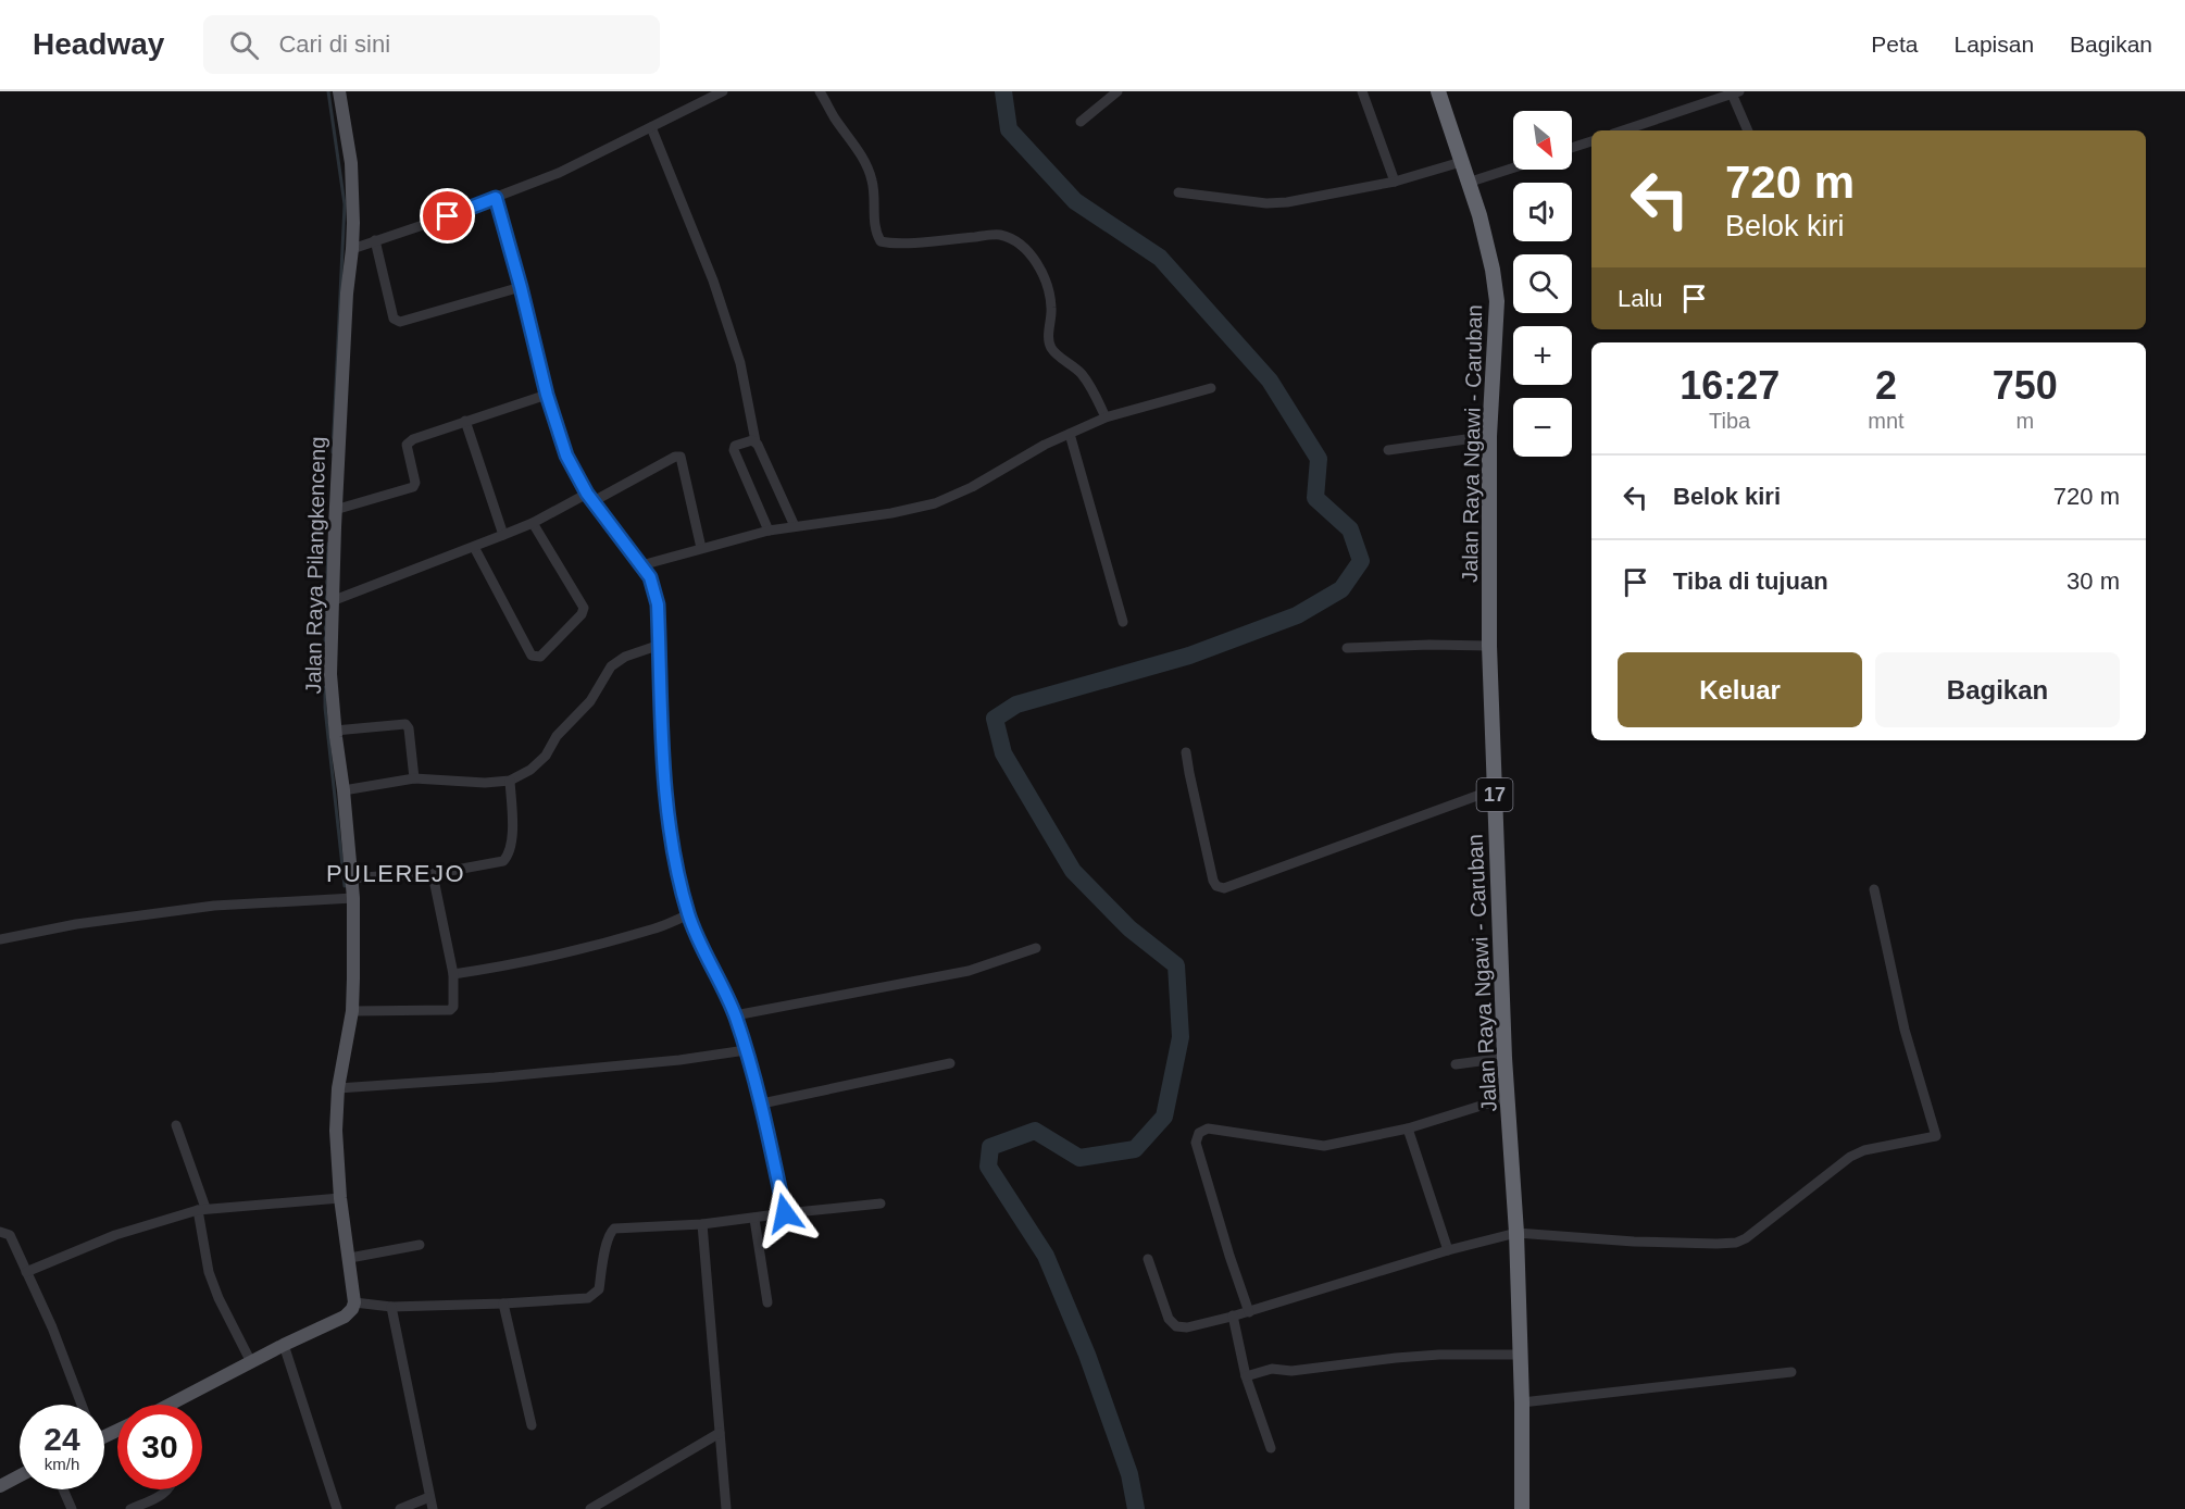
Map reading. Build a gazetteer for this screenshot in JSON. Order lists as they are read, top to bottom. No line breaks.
{"streets":{"highway":["Jalan Raya Ngawi - Caruban","17"],"main road":["Jalan Raya Pilangkenceng"]},"districts":["PULEREJO"],"north":"bottom right","page":{"header":"Headway","search":"Cari di sini","nav":["Peta","Lapisan","Bagikan"],"map_buttons":["+","−"],"turn":["720 m","Belok kiri"],"then":"Lalu","eta":["16:27","Tiba","2","mnt","750","m"],"list":[{"name":"Belok kiri","value":"720 m"},{"name":"Tiba di tujuan","value":"30 m"}],"buttons":["Keluar","Bagikan"],"speed":"24 km/h","limit":"30"}}
